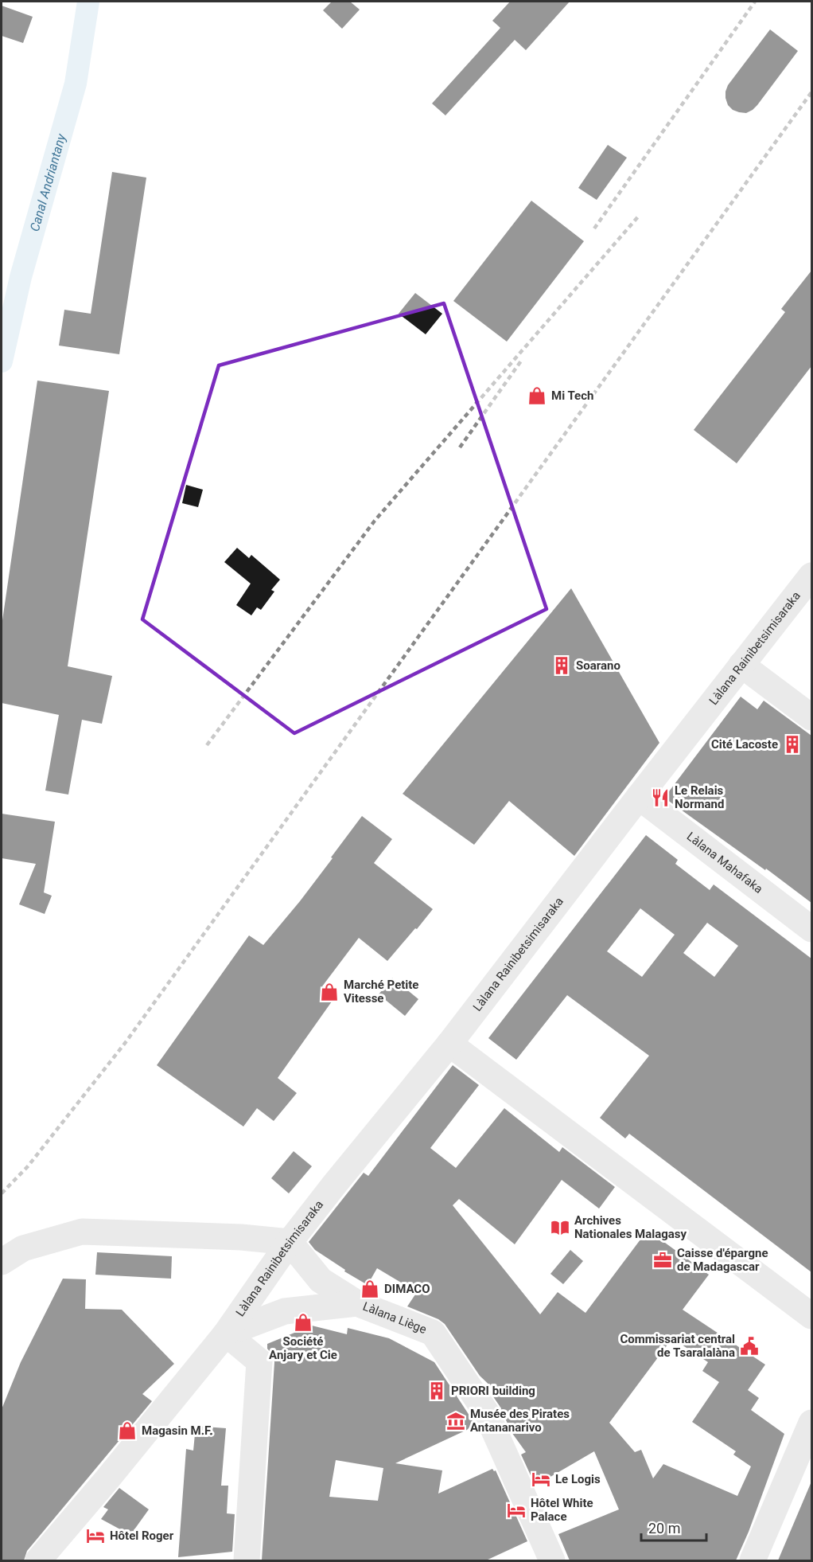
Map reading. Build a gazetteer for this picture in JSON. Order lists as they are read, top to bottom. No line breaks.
{"streets":{"street":["Làlana Rainibetsimisaraka","Làlana Mahafaka","Làlana Liège"]},"crossings":[["Làlana Rainibetsimisaraka","Làlana Mahafaka"],["Làlana Rainibetsimisaraka","Làlana Liège"]],"water":["Canal Andriantany"],"places":{"shop":["Mi Tech","Marché Petite Vitesse","DIMACO","Société Anjary et Cie","Magasin M.F."],"building":["Soarano","Cité Lacoste","PRIORI building"],"restaurant":["Le Relais Normand"],"library":["Archives Nationales Malagasy"],"office":["Caisse d'épargne de Madagascar"],"public building":["Commissariat central de Tsaralalàna"],"museum":["Musée des Pirates Antananarivo"],"hotel":["Le Logis","Hôtel White Palace","Hôtel Roger"]},"scale_bar":"20 m"}
